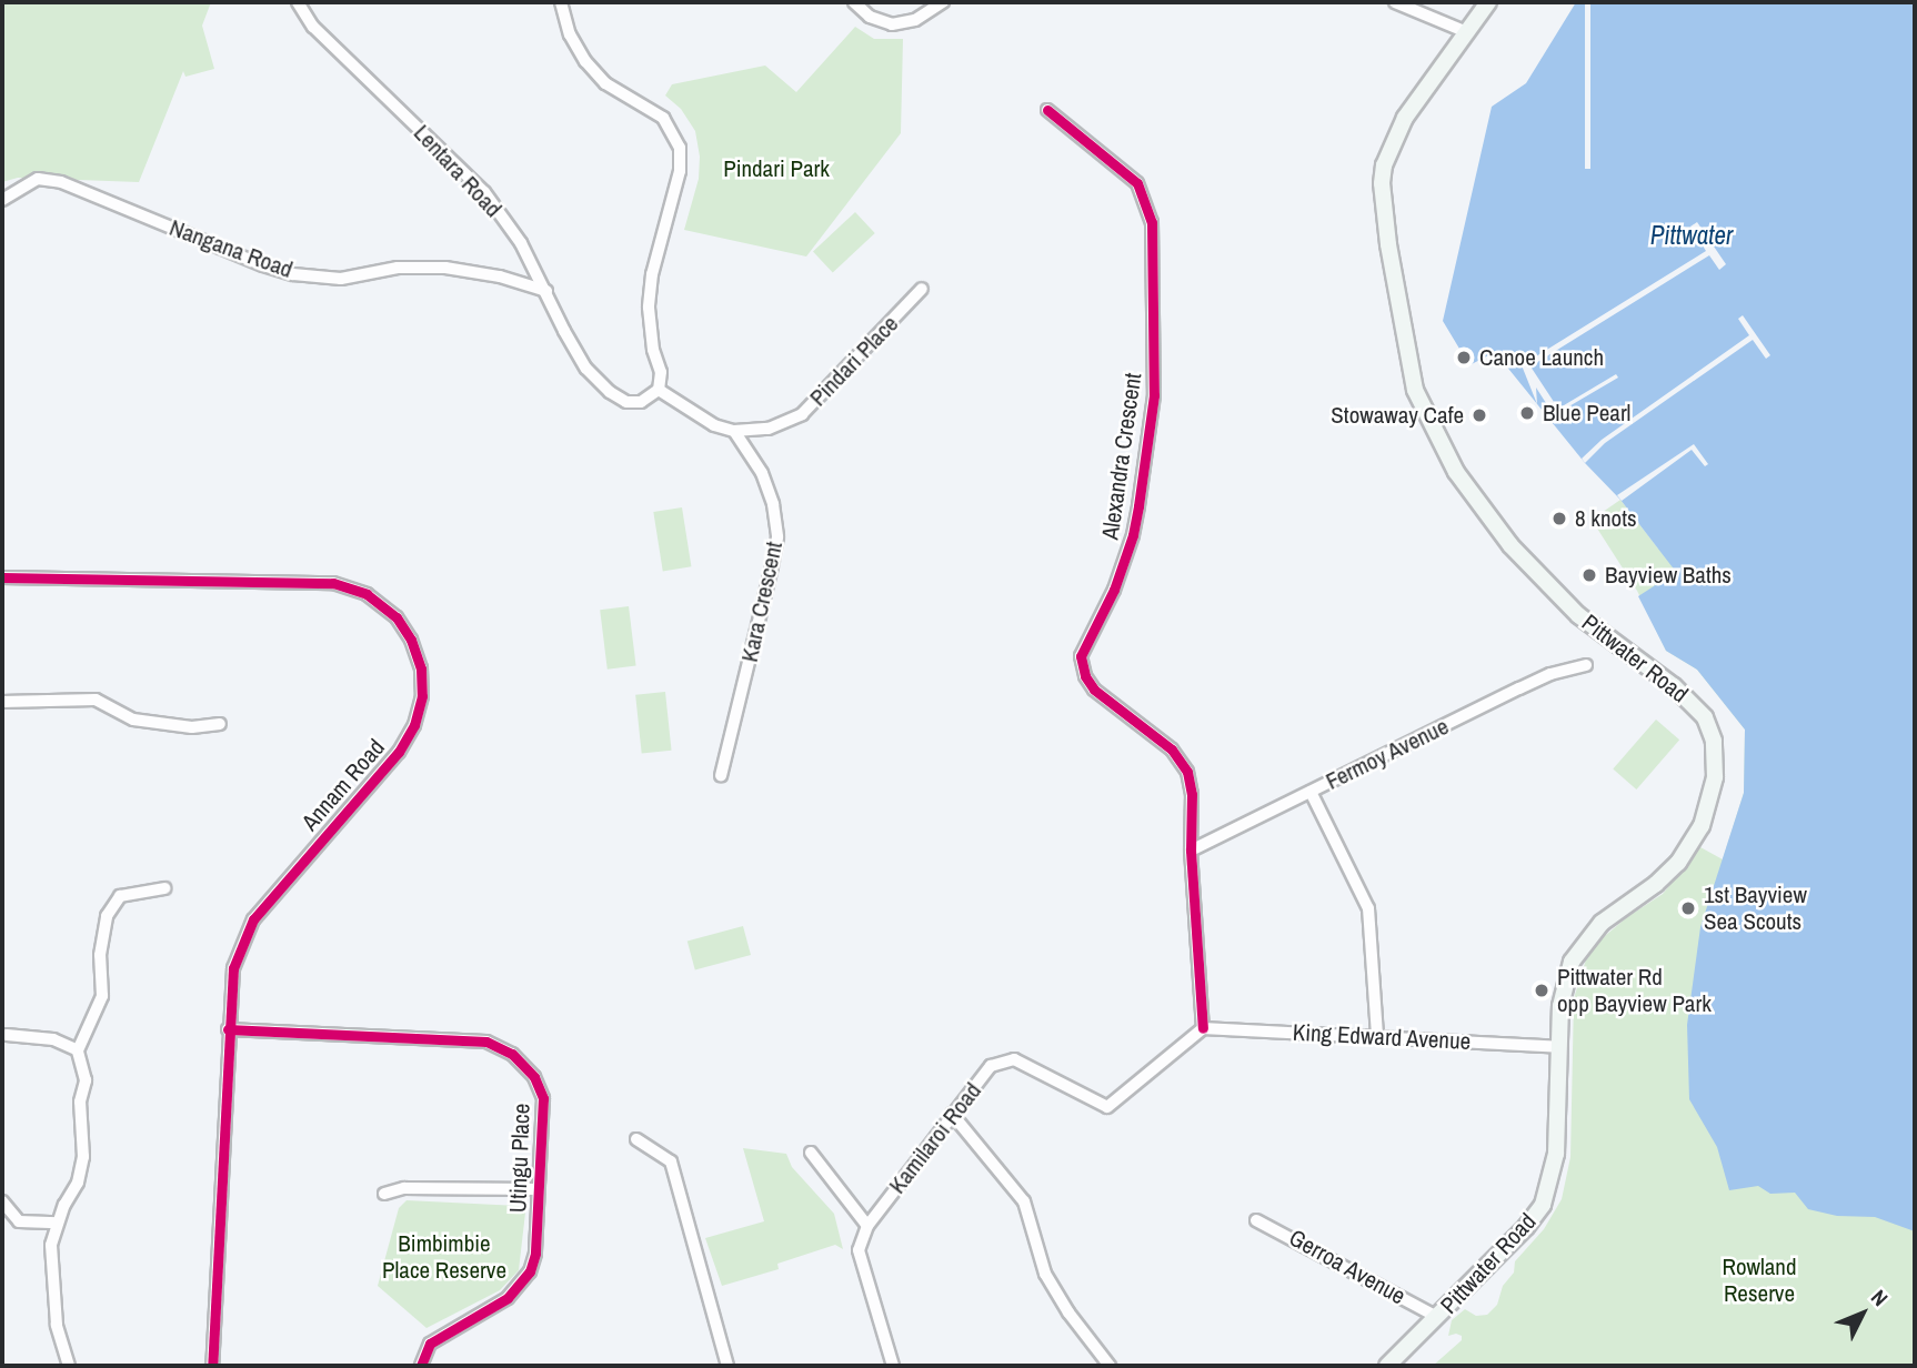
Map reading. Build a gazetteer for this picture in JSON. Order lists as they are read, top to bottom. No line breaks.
{"streets":{"main road":["Pittwater Road"],"street":["Lentara Road","Nangana Road","Pindari Place","Alexandra Crescent","Kara Crescent","Fermoy Avenue","Annam Road","King Edward Avenue","Kamilaroi Road","Utingu Place","Gerroa Avenue"]},"crossings":[["Lentara Road","Nangana Road"],["Pindari Place","Kara Crescent"],["Alexandra Crescent","Fermoy Avenue"],["Alexandra Crescent","King Edward Avenue"],["Alexandra Crescent","Kamilaroi Road"],["Pittwater Road","King Edward Avenue"],["Pittwater Road","Gerroa Avenue"],["Annam Road","Utingu Place"],["King Edward Avenue","Kamilaroi Road"]],"water":["Pittwater"],"parks":["Pindari Park","Bimbimbie Place Reserve","Rowland Reserve"],"places":["Canoe Launch","Blue Pearl","Stowaway Cafe","8 knots","Bayview Baths","1st Bayview Sea Scouts","Pittwater Rd opp Bayview Park"],"north":"top right"}
